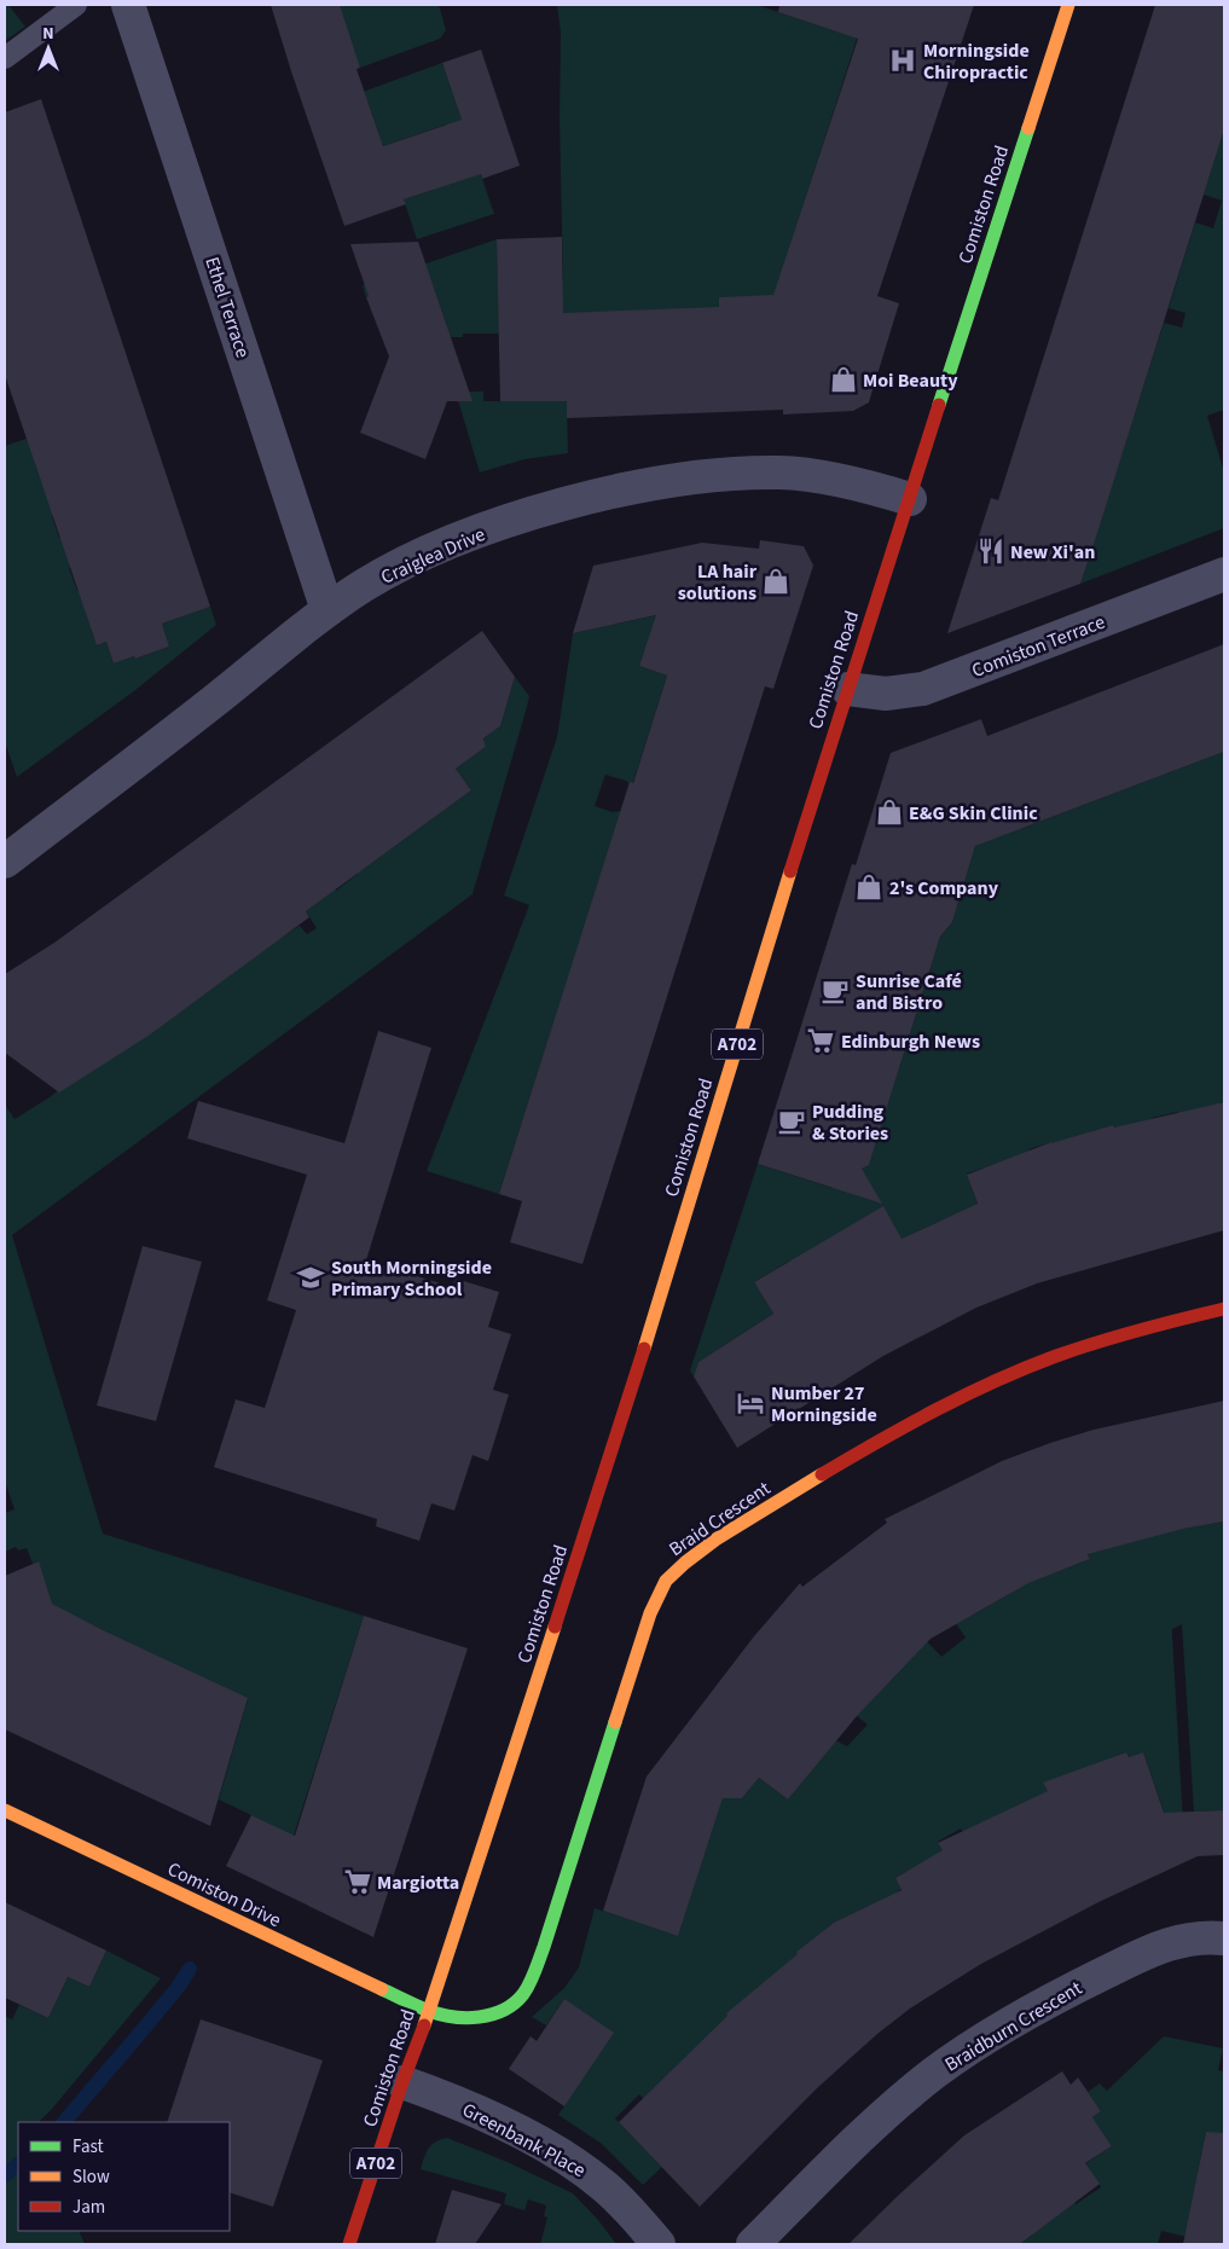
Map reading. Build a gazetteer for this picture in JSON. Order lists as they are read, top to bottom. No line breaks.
{"streets":{"main road":["Comiston Road","A702","Braid Crescent","Comiston Drive"],"street":["Ethel Terrace","Craiglea Drive","Comiston Terrace","Braidburn Crescent","Greenbank Place"]},"crossings":[["Comiston Road","Craiglea Drive"],["Comiston Road","Comiston Terrace"],["Comiston Road","Braid Crescent"],["Comiston Road","Comiston Drive"],["Comiston Road","Greenbank Place"],["Ethel Terrace","Craiglea Drive"],["Braid Crescent","Comiston Drive"]],"places":{"hospital":["Morningside Chiropractic"],"shop":["Moi Beauty","LA hair solutions","E&G Skin Clinic","2's Company"],"restaurant":["New Xi'an"],"cafe":["Sunrise Café and Bistro","Pudding & Stories"],"supermarket":["Edinburgh News","Margiotta"],"school or university":["South Morningside Primary School"],"hotel":["Number 27 Morningside"]},"legend":["Fast","Slow","Jam"],"north":"top"}
